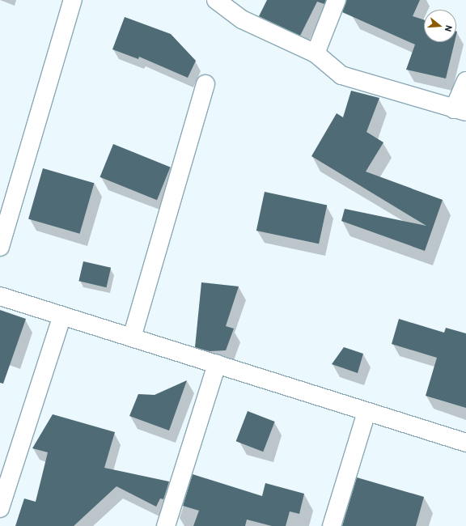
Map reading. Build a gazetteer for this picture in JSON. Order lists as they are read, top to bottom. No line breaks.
{"north":"right"}
